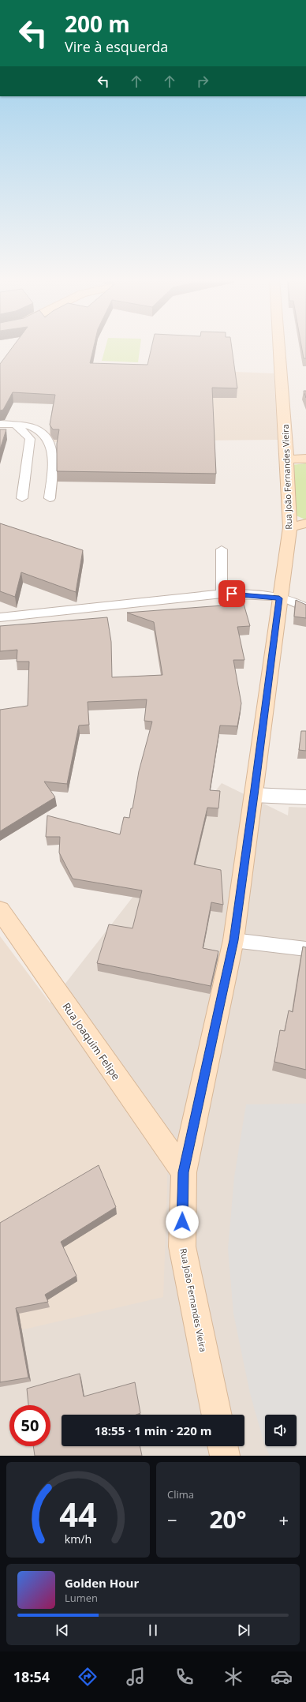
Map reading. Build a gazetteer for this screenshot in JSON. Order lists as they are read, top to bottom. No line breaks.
{"streets":{"street":["Rua João Fernandes Vieira","Rua Joaquim Felipe"]},"crossings":[["Rua João Fernandes Vieira","Rua Joaquim Felipe"]],"page":{"turn":["200 m","Vire à esquerda"],"limit":"50","trip":"18:55 · 1 min · 220 m","tile":"Clima","heat":["−","20°","+"],"song":["Golden Hour","Lumen"],"tabs":"18:54","gauge":["44","km/h"]}}
